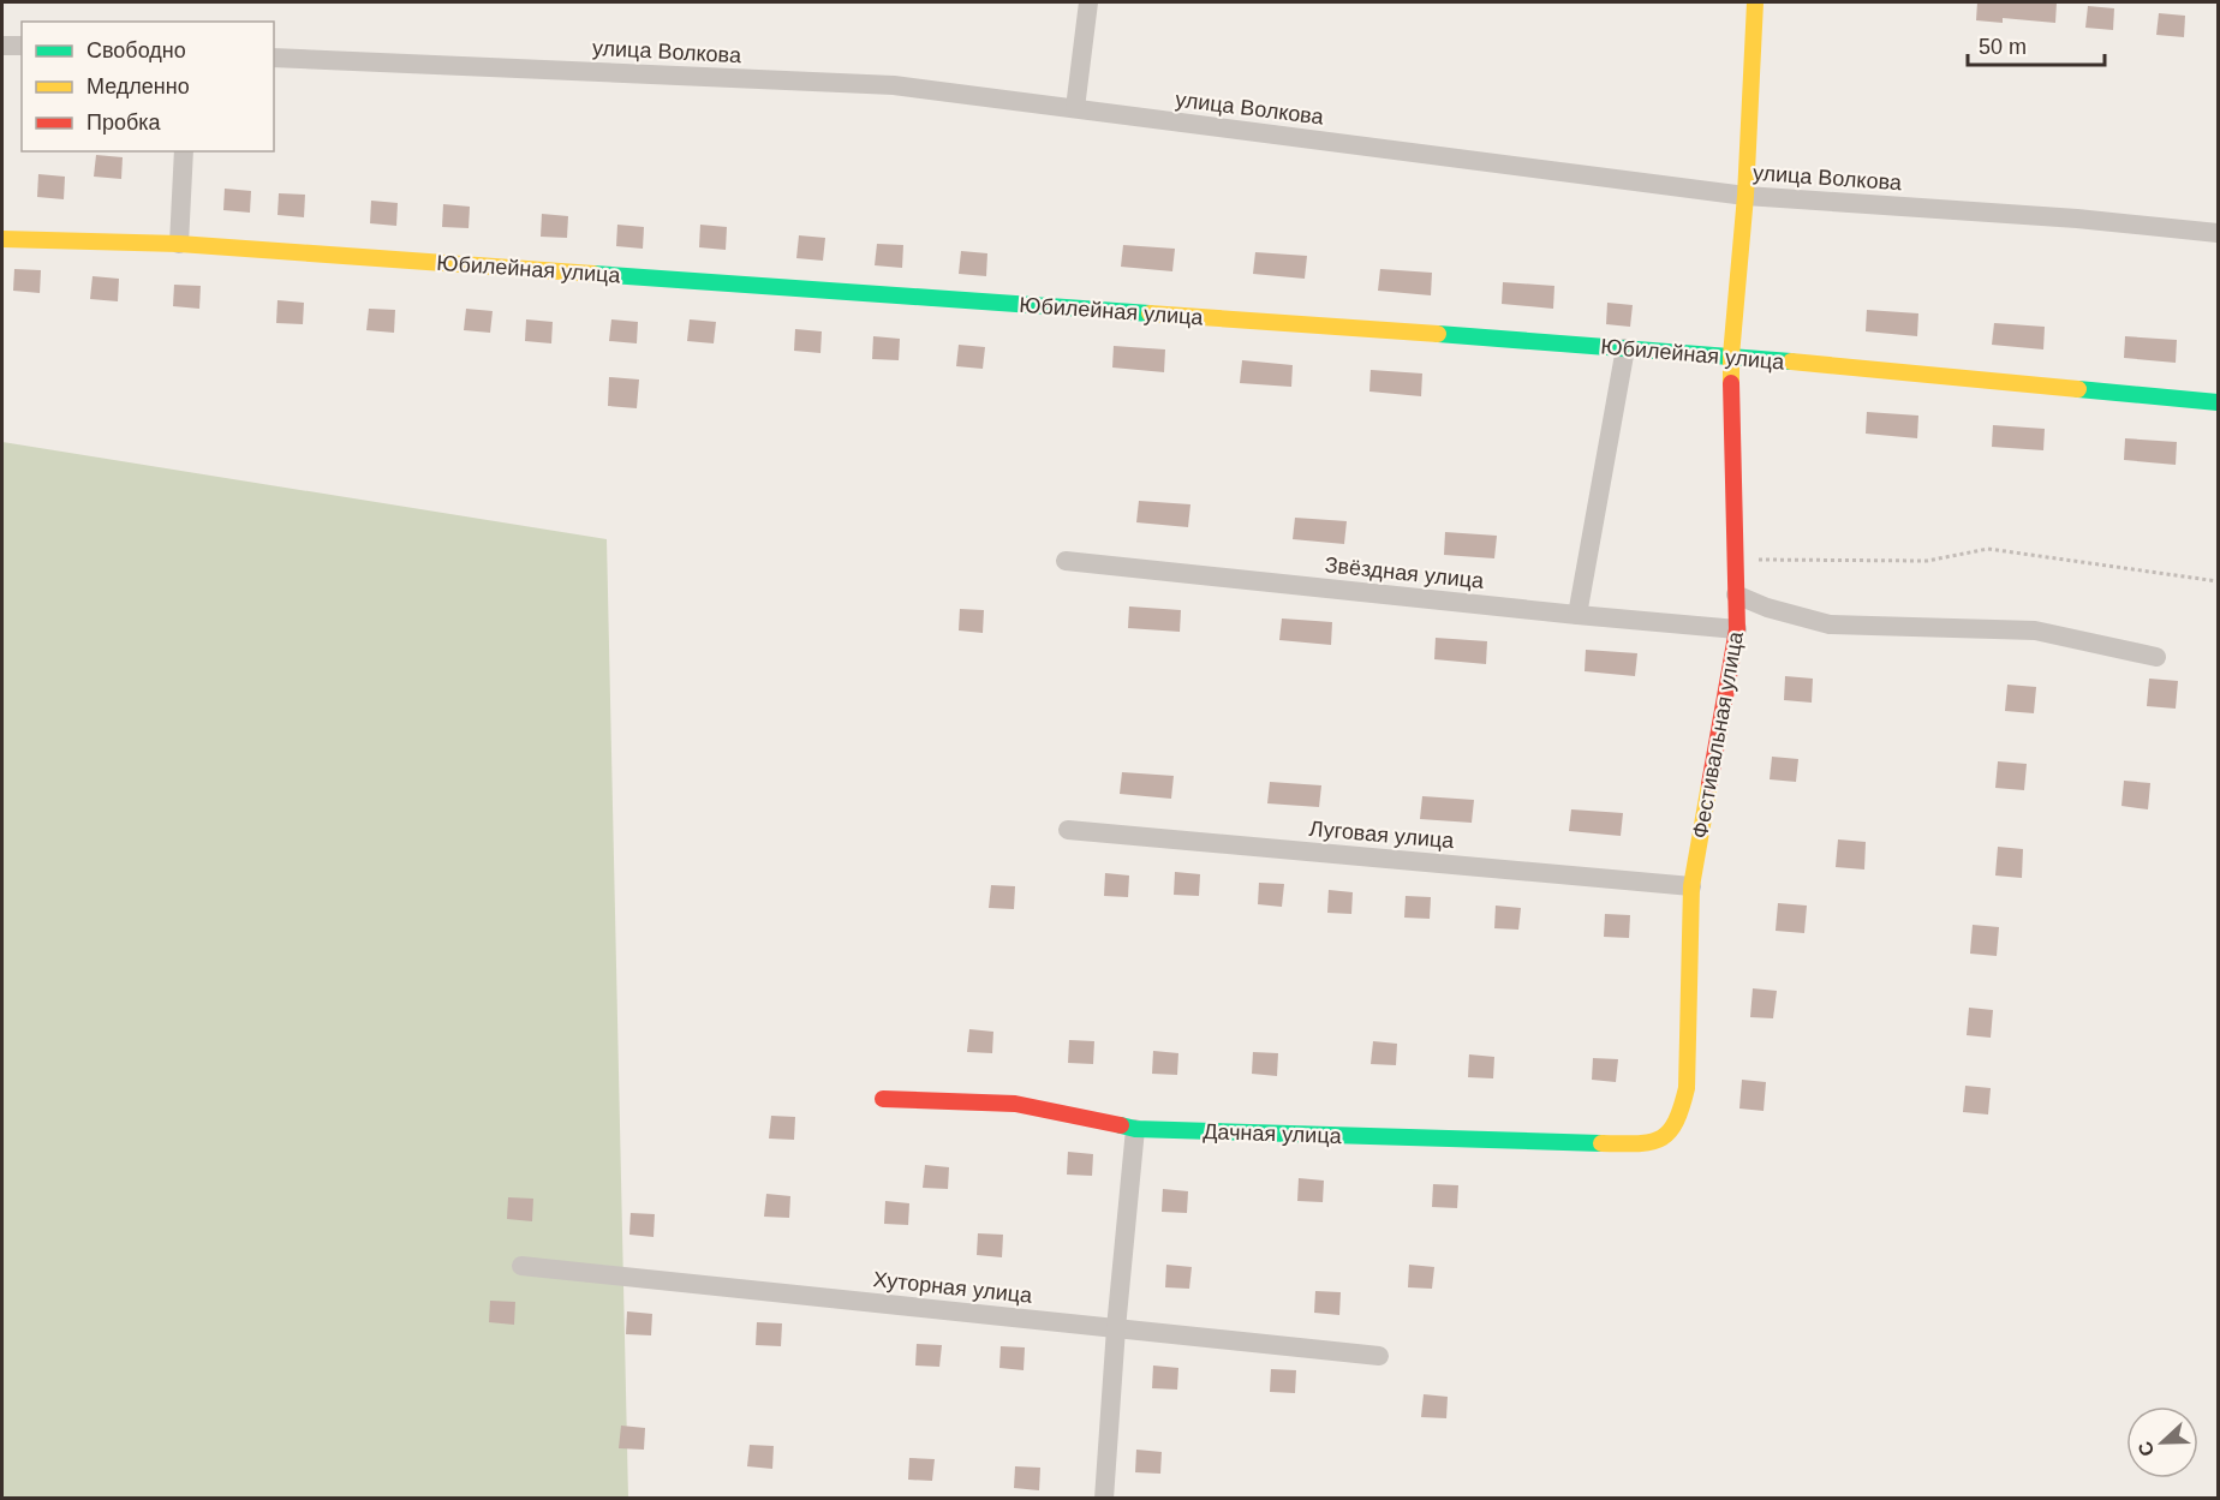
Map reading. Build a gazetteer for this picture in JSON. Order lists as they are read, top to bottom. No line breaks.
{"streets":{"street":["улица Волкова","Юбилейная улица","Звёздная улица","Фестивальная улица","Луговая улица","Дачная улица","Хуторная улица"]},"crossings":[["улица Волкова","Фестивальная улица"],["Юбилейная улица","Фестивальная улица"],["Звёздная улица","Фестивальная улица"],["Фестивальная улица","Луговая улица"],["Фестивальная улица","Дачная улица"]],"legend":["Свободно","Медленно","Пробка"],"scale_bar":"50 m","north":"left"}
